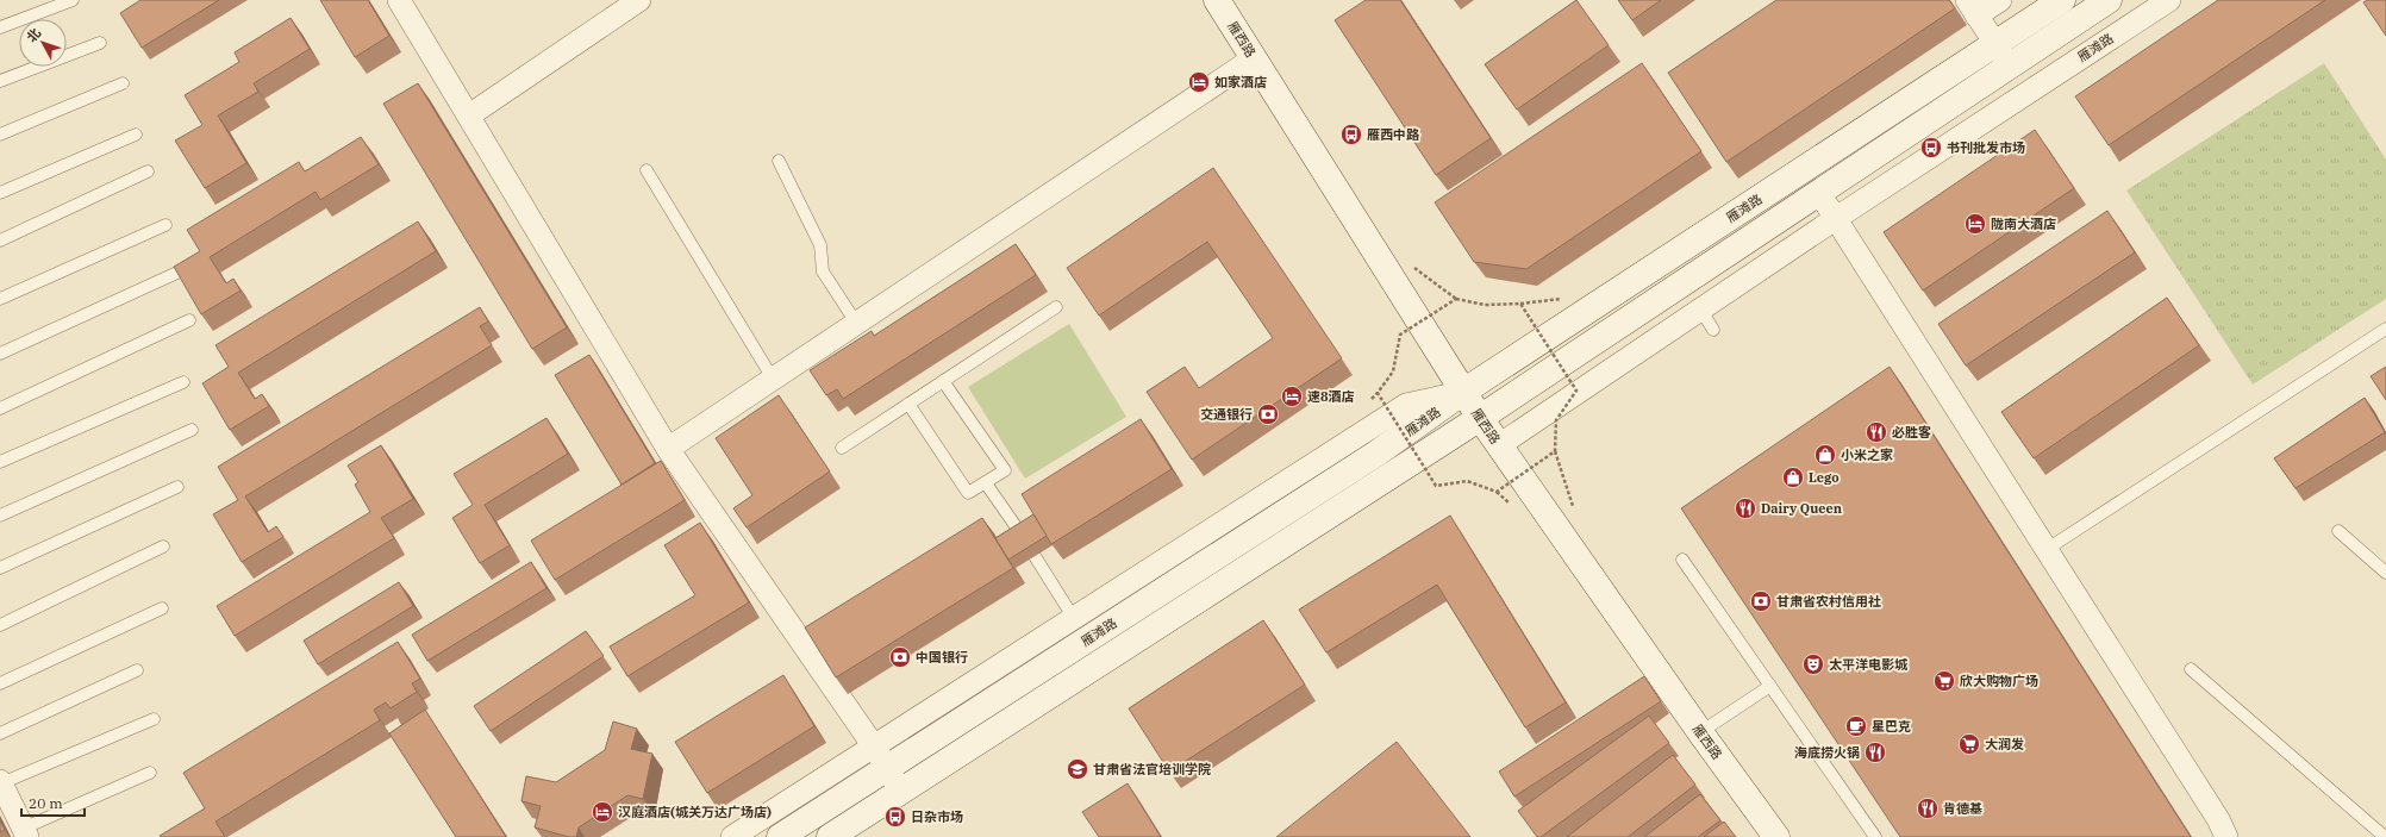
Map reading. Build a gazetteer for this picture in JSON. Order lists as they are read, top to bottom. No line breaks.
{"streets":{"main road":["雁西路","雁滩路"]},"crossings":[["雁西路","雁滩路"]],"places":{"hotel":["如家酒店","陇南大酒店","速8酒店","汉庭酒店(城关万达广场店)"],"bus stop":["雁西中路","书刊批发市场","日杂市场"],"bank":["交通银行","甘肃省农村信用社","中国银行"],"restaurant":["必胜客","Dairy Queen","海底捞火锅","肯德基"],"shop":["小米之家","Lego"],"theatre":["太平洋电影城"],"supermarket":["欣大购物广场","大润发"],"cafe":["星巴克"],"school or university":["甘肃省法官培训学院"]},"scale_bar":"20 m","north":"top left"}
